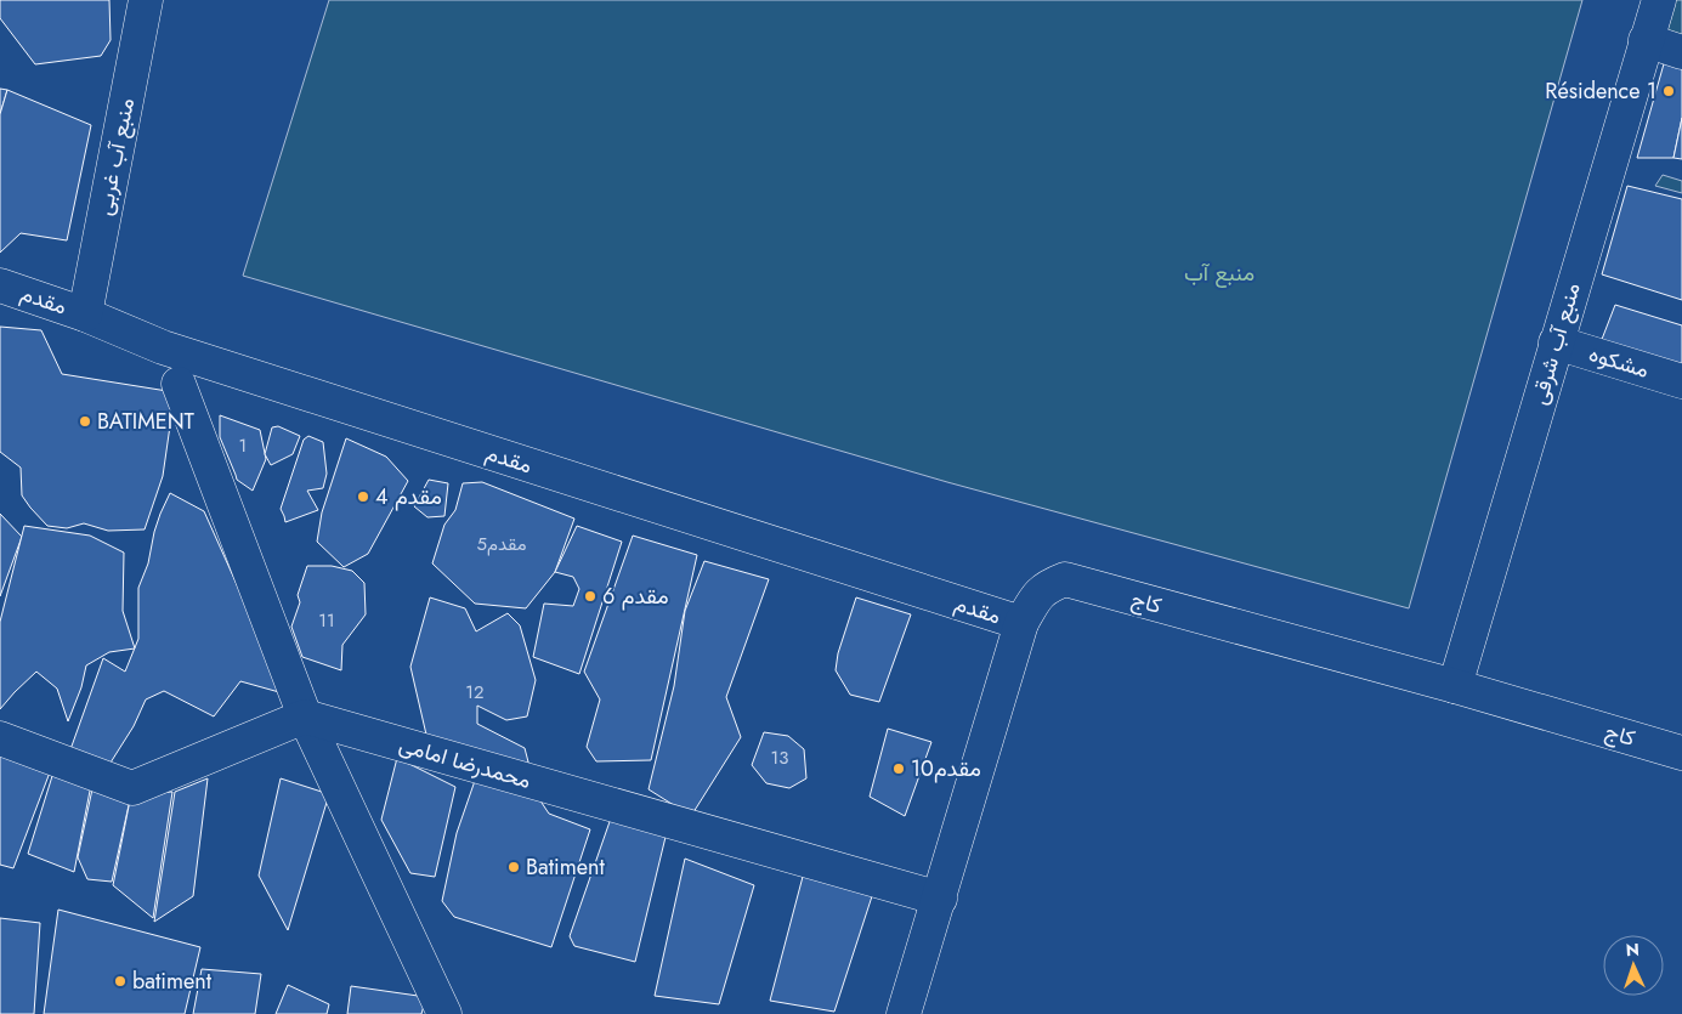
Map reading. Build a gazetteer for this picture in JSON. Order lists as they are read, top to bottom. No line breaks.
{"streets":{"street":["منبع آب غربی","مقدم","منبع آب شرقی","مشکوه","کاج","محمدرضا امامی"]},"crossings":[["منبع آب غربی","مقدم"],["مقدم","کاج"],["منبع آب شرقی","مشکوه"],["منبع آب شرقی","کاج"],["کاج","محمدرضا امامی"]],"parks":["منبع آب"],"places":["Résidence 1","BATIMENT","4 مقدم","6 مقدم","10مقدم","Batiment","batiment"],"house_numbers":["1","5مقدم","11","12","13"],"north":"top"}
